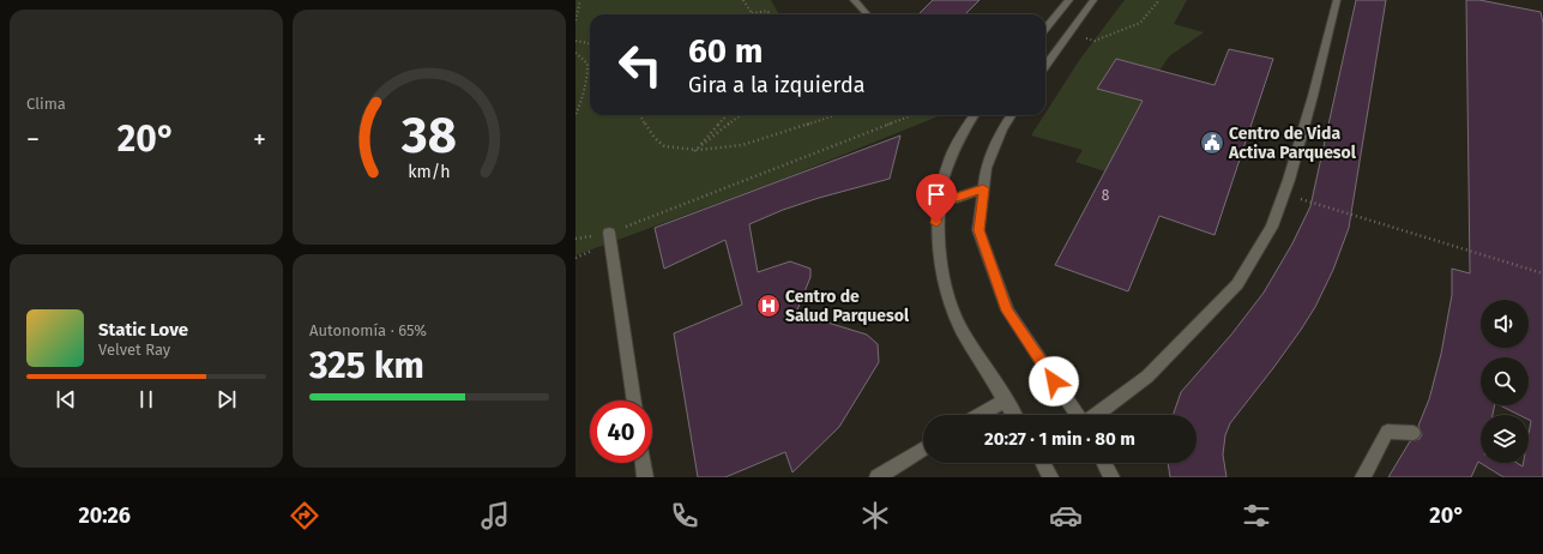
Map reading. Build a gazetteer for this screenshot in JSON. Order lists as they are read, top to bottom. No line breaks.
{"places":{"public building":["Centro de Vida Activa Parquesol"],"hospital":["Centro de Salud Parquesol"]},"house_numbers":["8"],"page":{"tile":["Clima",["Autonomía · 65%","325 km"]],"turn":["60 m","Gira a la izquierda"],"heat":["−","20°","+"],"song":["Static Love","Velvet Ray"],"limit":"40","trip":"20:27 · 1 min · 80 m","tabs":["20:26","20°"],"gauge":["38","km/h"]}}
